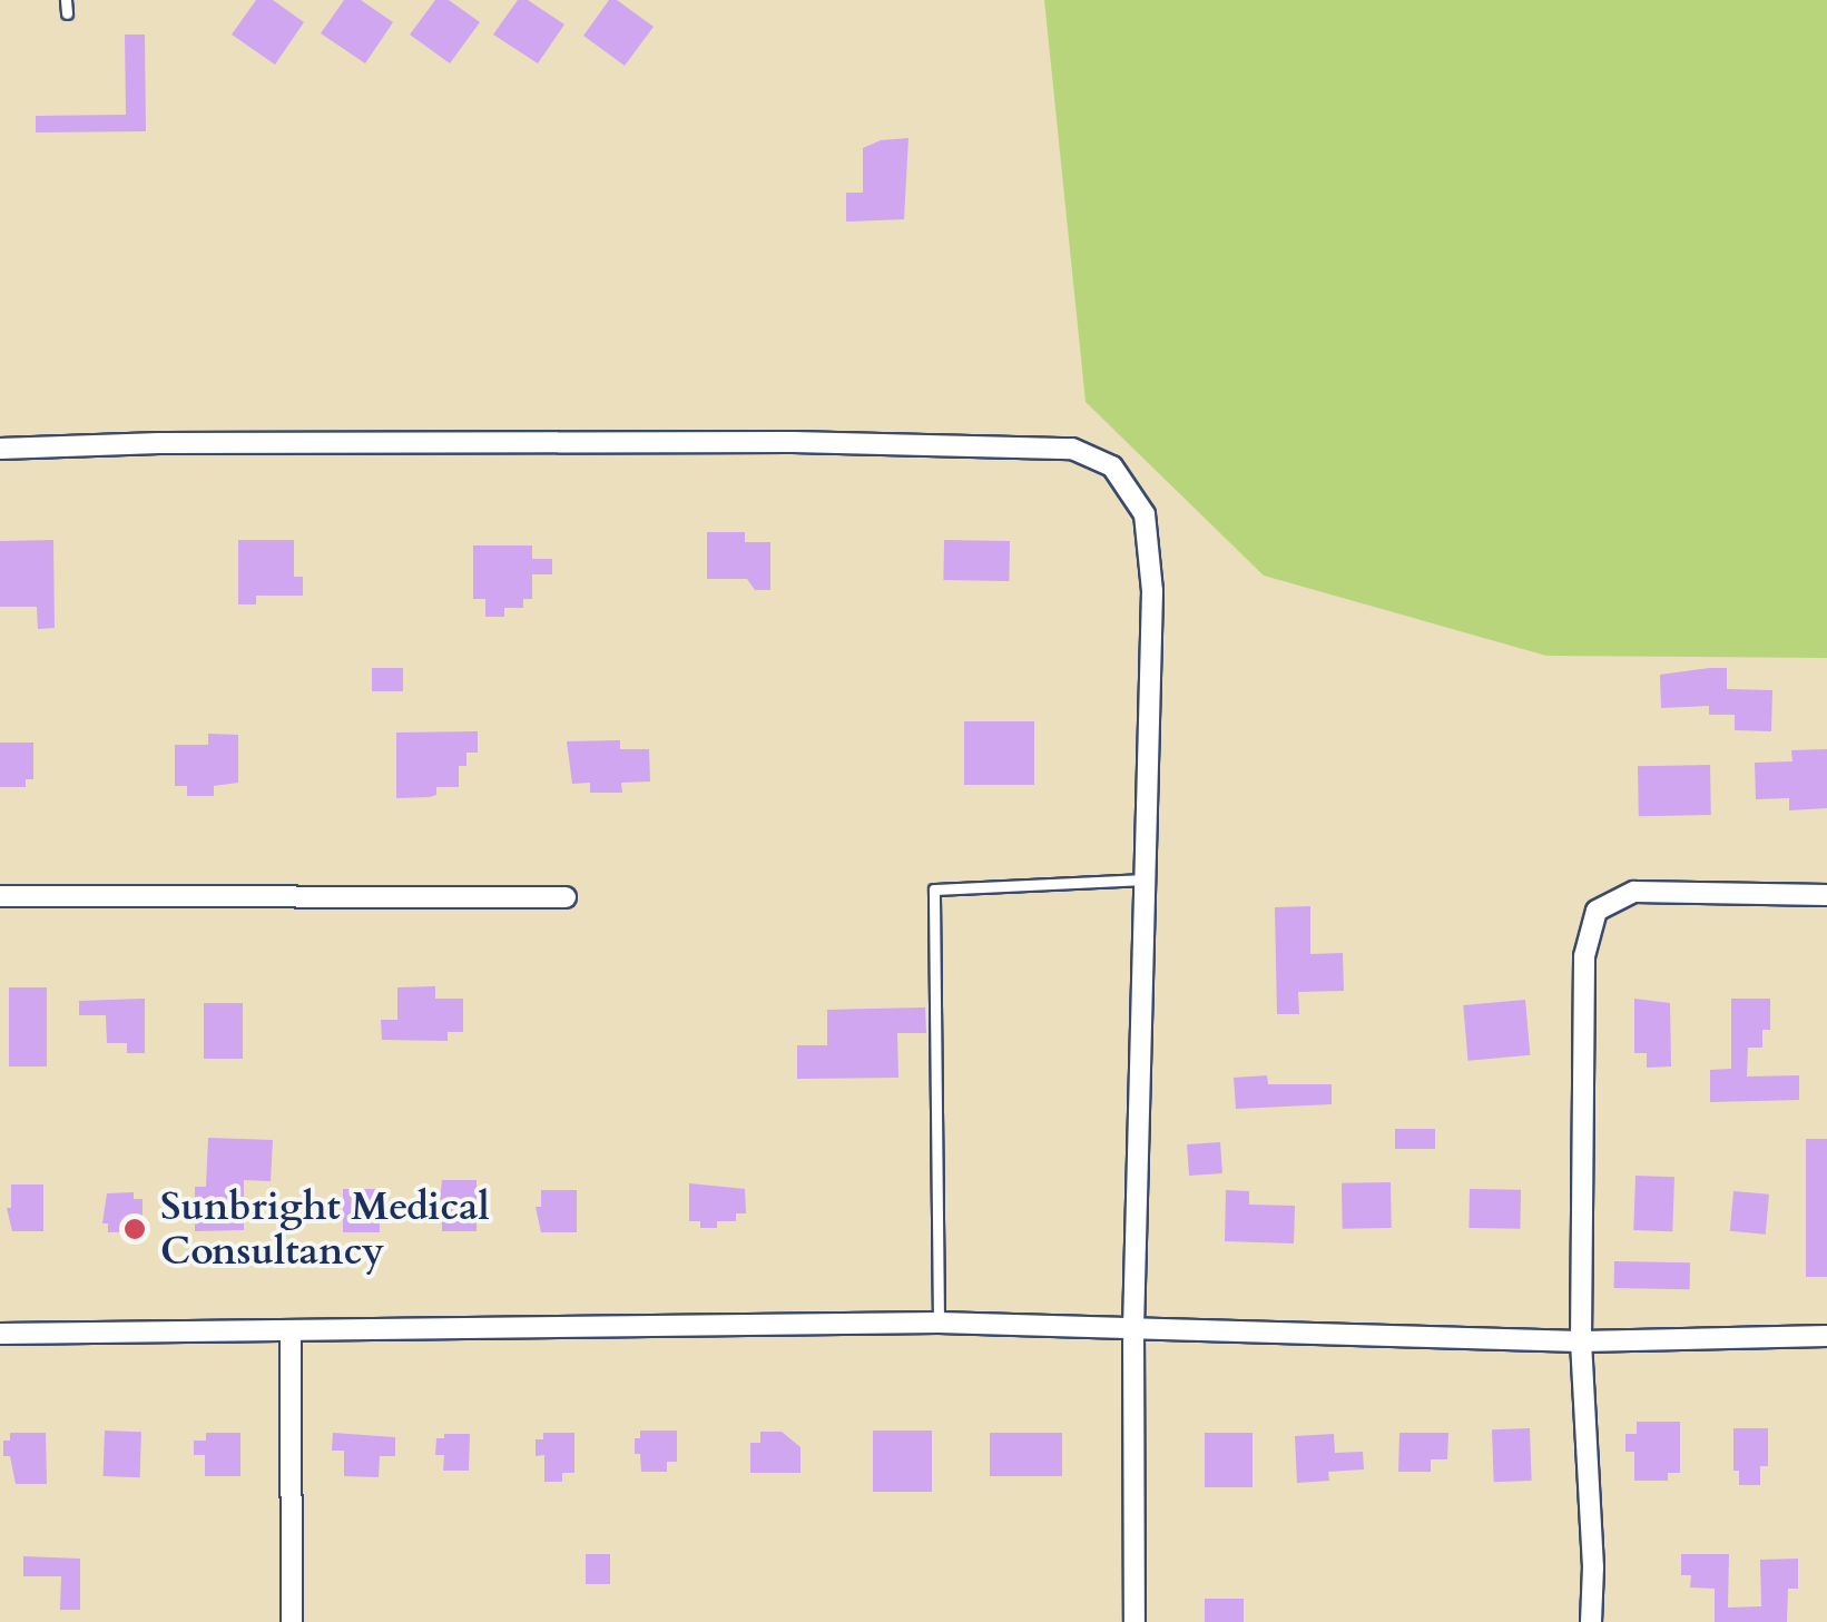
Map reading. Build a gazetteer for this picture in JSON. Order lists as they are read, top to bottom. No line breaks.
{"places":["Sunbright Medical Consultancy"]}
